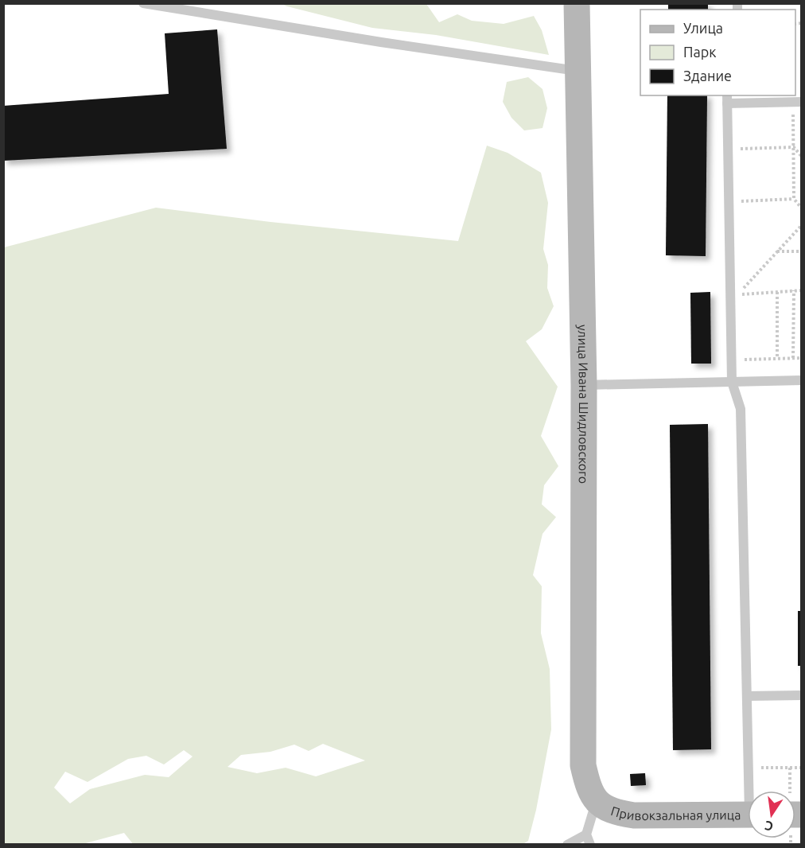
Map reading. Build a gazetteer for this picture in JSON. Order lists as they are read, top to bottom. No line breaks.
{"streets":{"street":["улица Ивана Шидловского","Привокзальная улица"]},"crossings":[["улица Ивана Шидловского","Привокзальная улица"]],"legend":["Улица","Парк","Здание"],"north":"bottom"}
